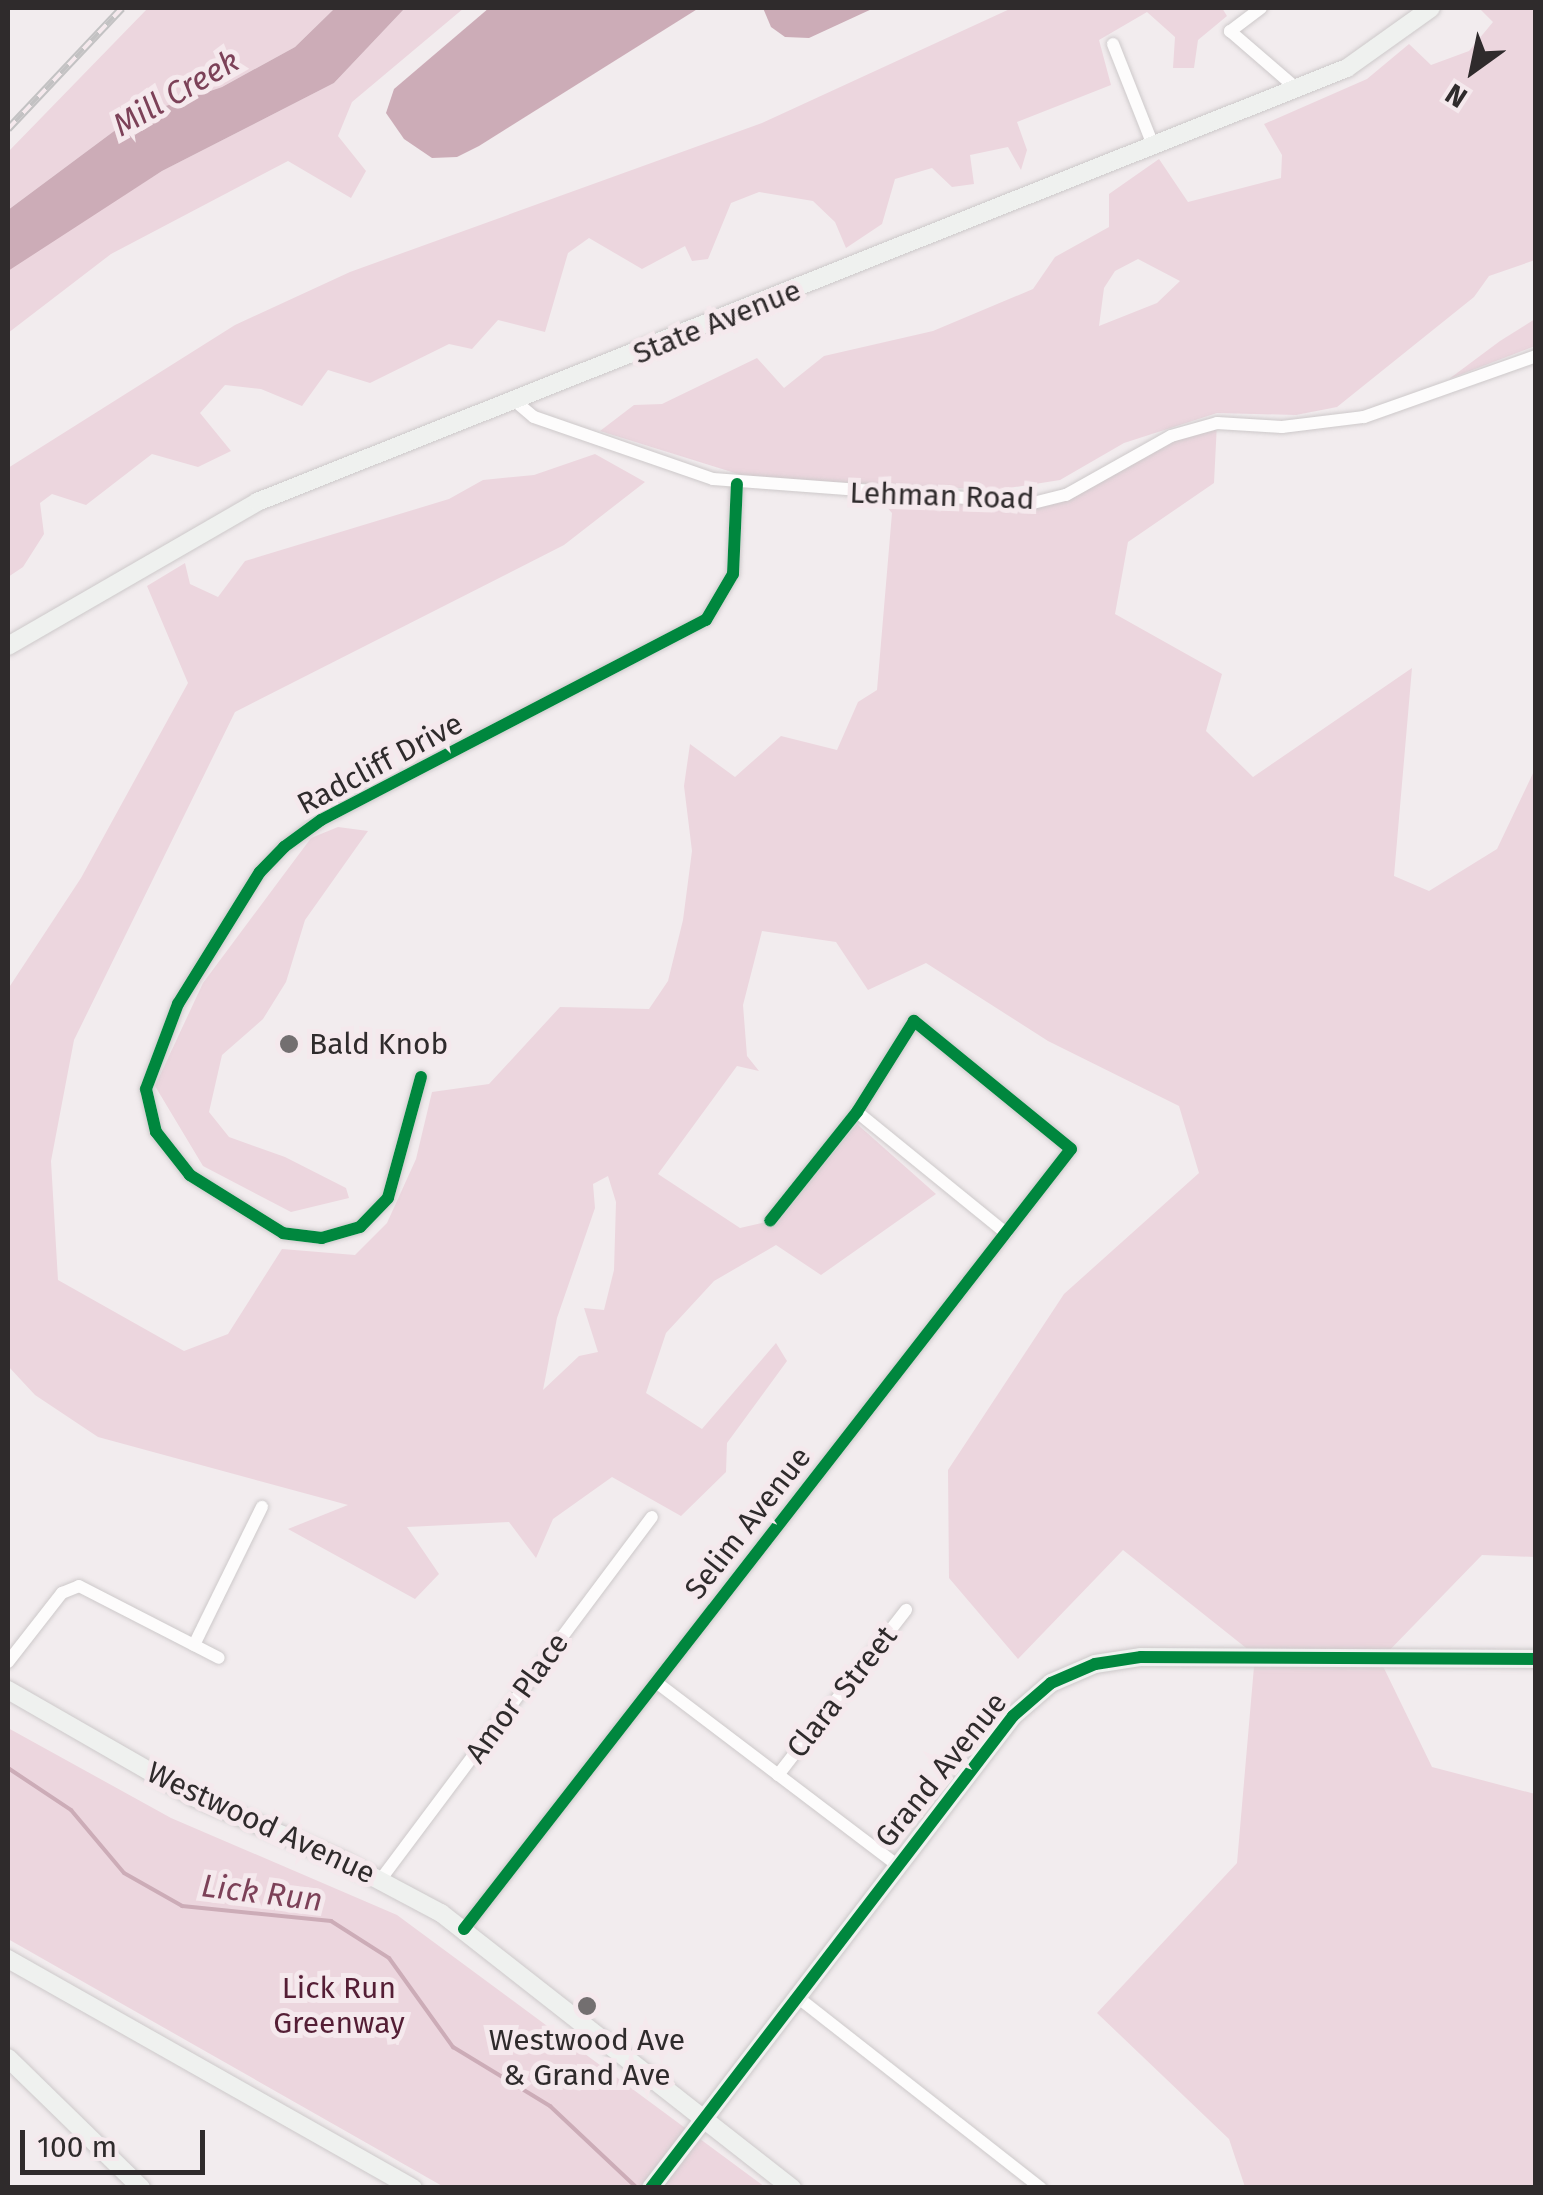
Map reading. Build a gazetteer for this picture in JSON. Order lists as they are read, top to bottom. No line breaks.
{"streets":{"main road":["State Avenue","Grand Avenue","Westwood Avenue"],"street":["Lehman Road","Radcliff Drive","Selim Avenue","Clara Street","Amor Place"]},"crossings":[["State Avenue","Lehman Road"],["Lehman Road","Radcliff Drive"],["Selim Avenue","Westwood Avenue"],["Amor Place","Westwood Avenue"],["Grand Avenue","Westwood Avenue"]],"water":["Mill Creek","Lick Run"],"parks":["Lick Run Greenway"],"places":["Bald Knob","Westwood Ave & Grand Ave"],"scale_bar":"100 m","north":"bottom left"}
